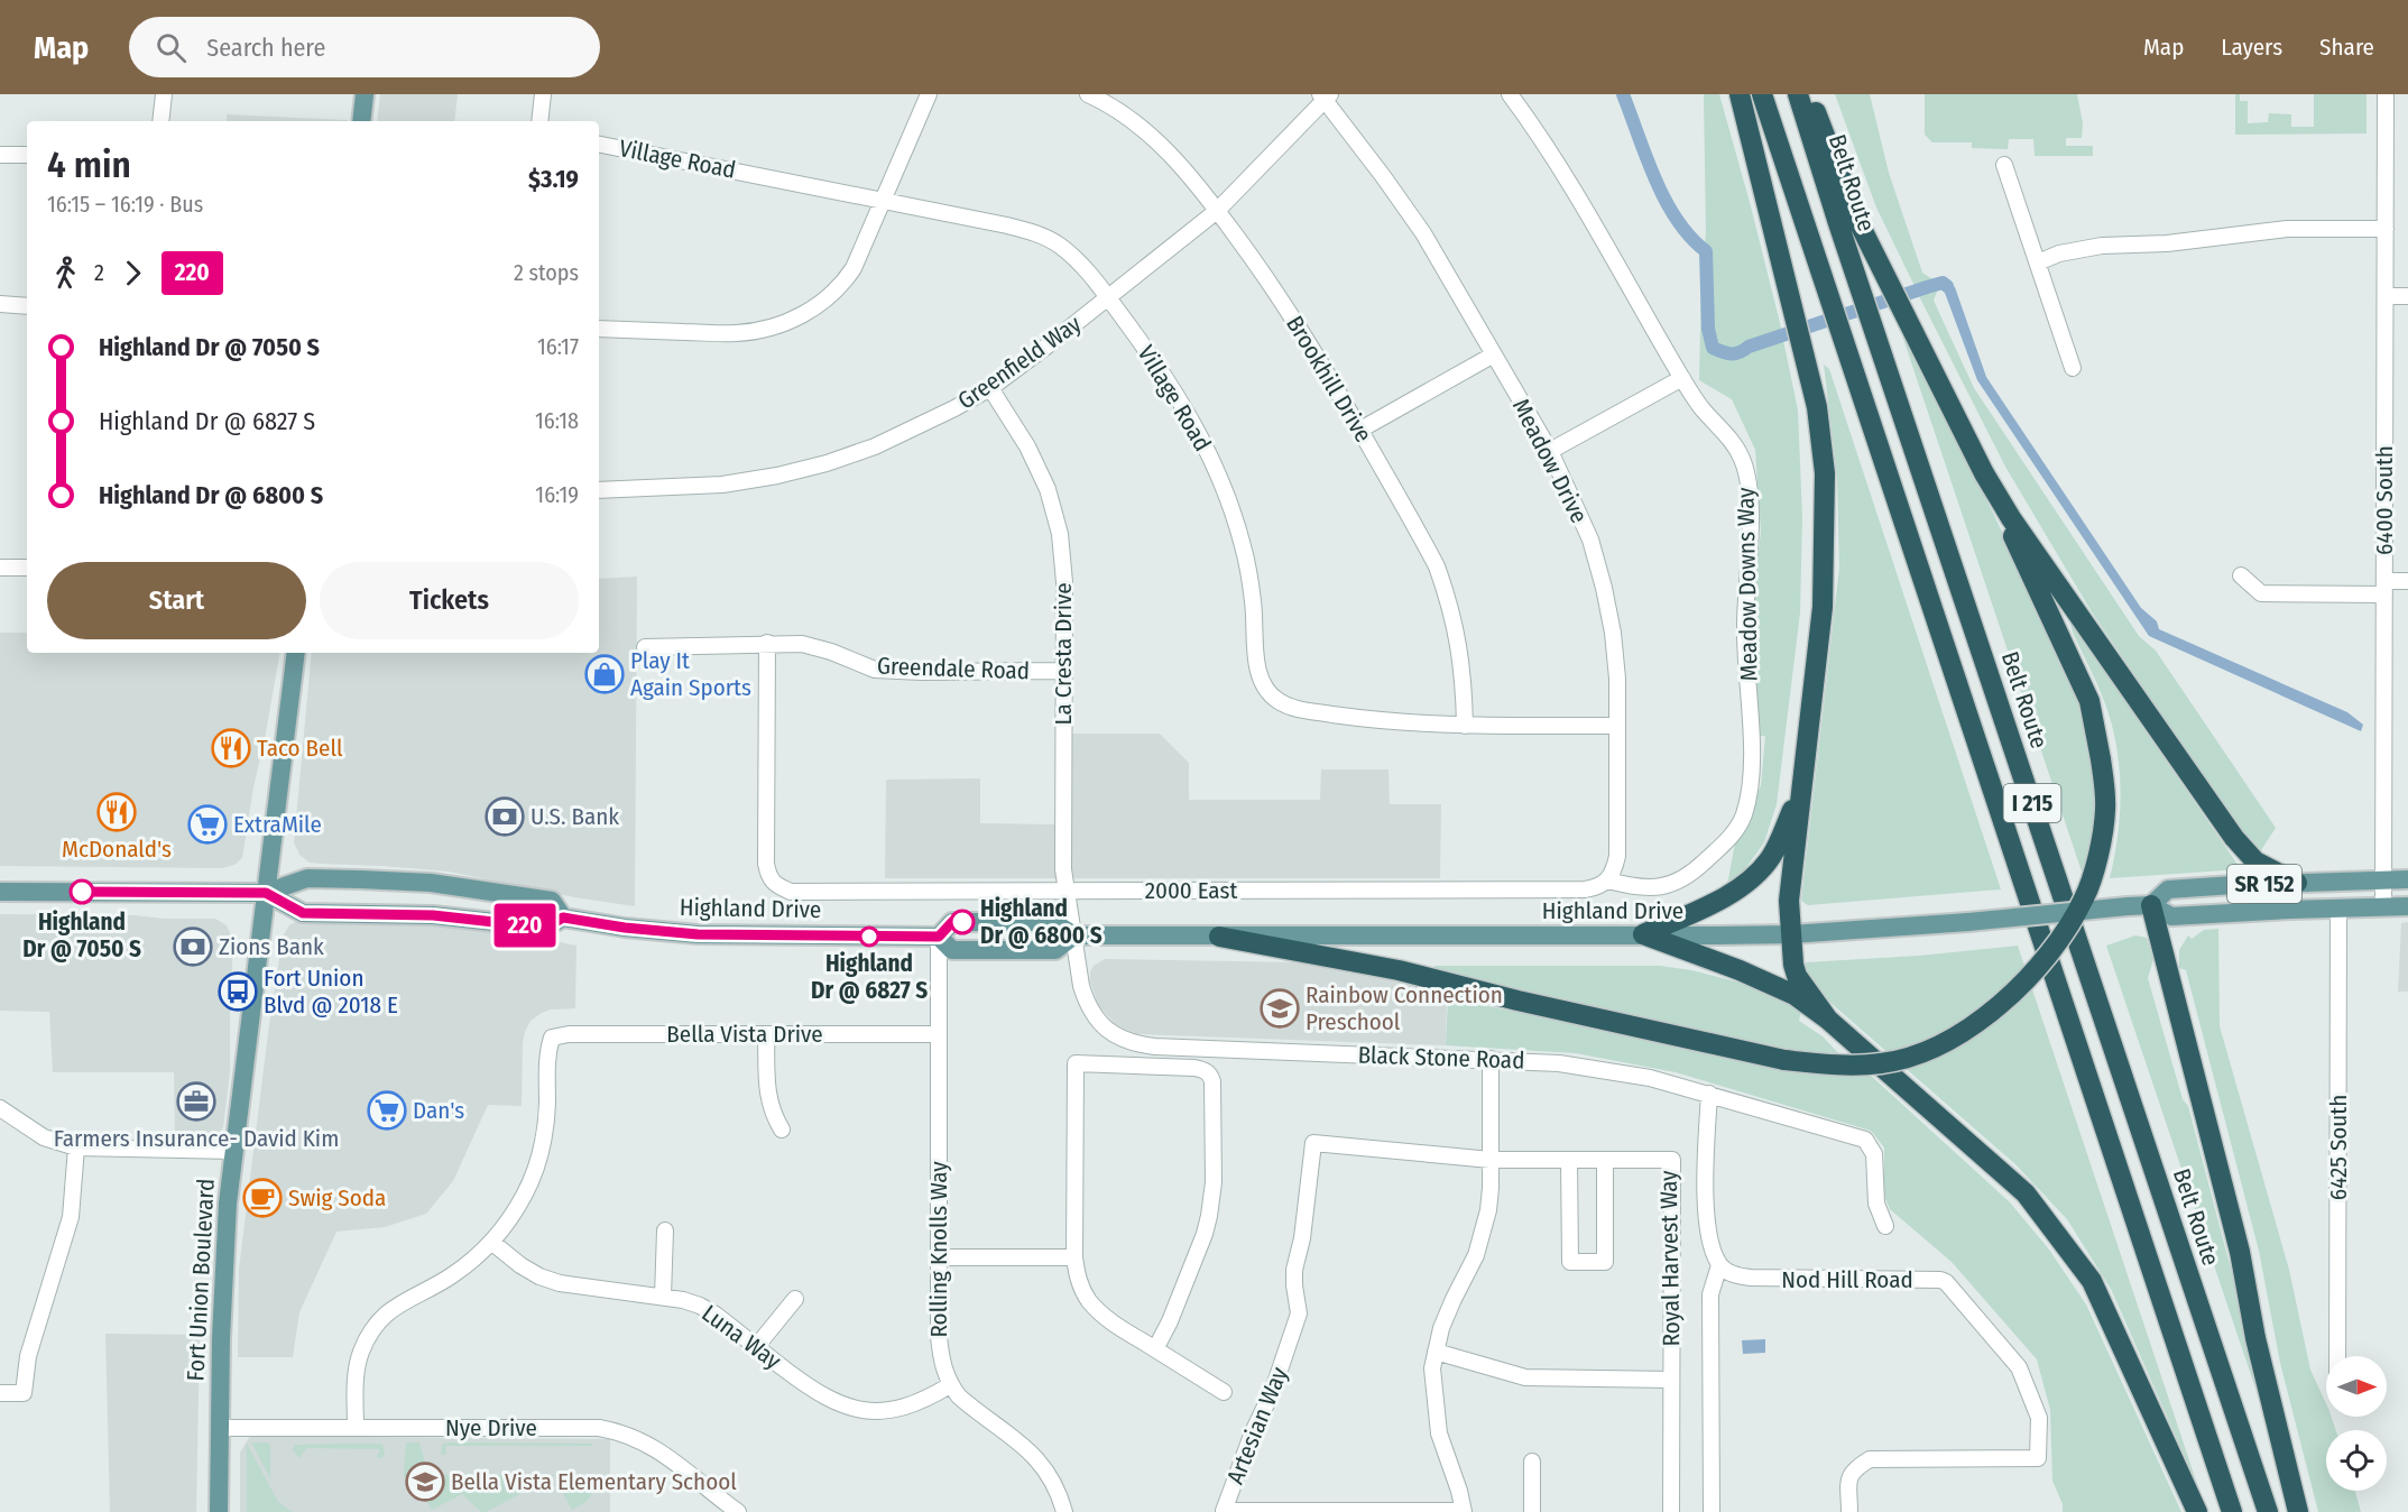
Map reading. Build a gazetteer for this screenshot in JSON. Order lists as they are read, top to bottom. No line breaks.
{"streets":{"highway":["Belt Route","I 215"],"main road":["SR 152","Highland Drive","Fort Union Boulevard"],"street":["Village Road","Greenfield Way","Brookhill Drive","Meadow Drive","6400 South","Meadow Downs Way","La Cresta Drive","Greendale Road","2000 East","Bella Vista Drive","Black Stone Road","6425 South","Rolling Knolls Way","Royal Harvest Way","Nod Hill Road","Luna Way","Artesian Way","Nye Drive"]},"crossings":[["Village Road","Greenfield Way"],["Village Road","Brookhill Drive"],["Village Road","Meadow Drive"],["Greenfield Way","Brookhill Drive"],["Greenfield Way","Meadow Drive"],["Greenfield Way","La Cresta Drive"],["Meadow Drive","Meadow Downs Way"],["Meadow Drive","2000 East"],["6400 South","Highland Drive"],["Meadow Downs Way","2000 East"],["La Cresta Drive","Greendale Road"],["La Cresta Drive","2000 East"],["La Cresta Drive","Highland Drive"],["La Cresta Drive","Black Stone Road"],["Greendale Road","2000 East"],["Highland Drive","Black Stone Road"],["Highland Drive","6425 South"],["Highland Drive","Rolling Knolls Way"],["Highland Drive","Fort Union Boulevard"],["Bella Vista Drive","Rolling Knolls Way"],["Bella Vista Drive","Luna Way"],["Rolling Knolls Way","Luna Way"],["Royal Harvest Way","Artesian Way"],["Fort Union Boulevard","Nye Drive"]],"places":{"shop":["Play It Again Sports"],"restaurant":["Taco Bell","McDonald's"],"bank":["U.S. Bank","Zions Bank"],"supermarket":["ExtraMile","Dan's"],"other":["Highland Dr @ 7050 S","Highland Dr @ 6800 S","Highland Dr @ 6827 S"],"bus stop":["Fort Union Blvd @ 2018 E"],"school or university":["Rainbow Connection Preschool","Bella Vista Elementary School"],"office":["Farmers Insurance- David Kim"],"cafe":["Swig Soda"]},"lines":["bus line 220"],"north":"right","page":{"header":"Map","search":"Search here","nav":["Map","Layers","Share"],"on_map":"220","heading":["4 min","16:15 – 16:19 · Bus","$3.19"],"legs":["2","220","2 stops"],"list":[{"name":"Highland Dr @ 7050 S","value":"16:17"},{"name":"Highland Dr @ 6827 S","value":"16:18"},{"name":"Highland Dr @ 6800 S","value":"16:19"}],"buttons":["Start","Tickets"]}}
